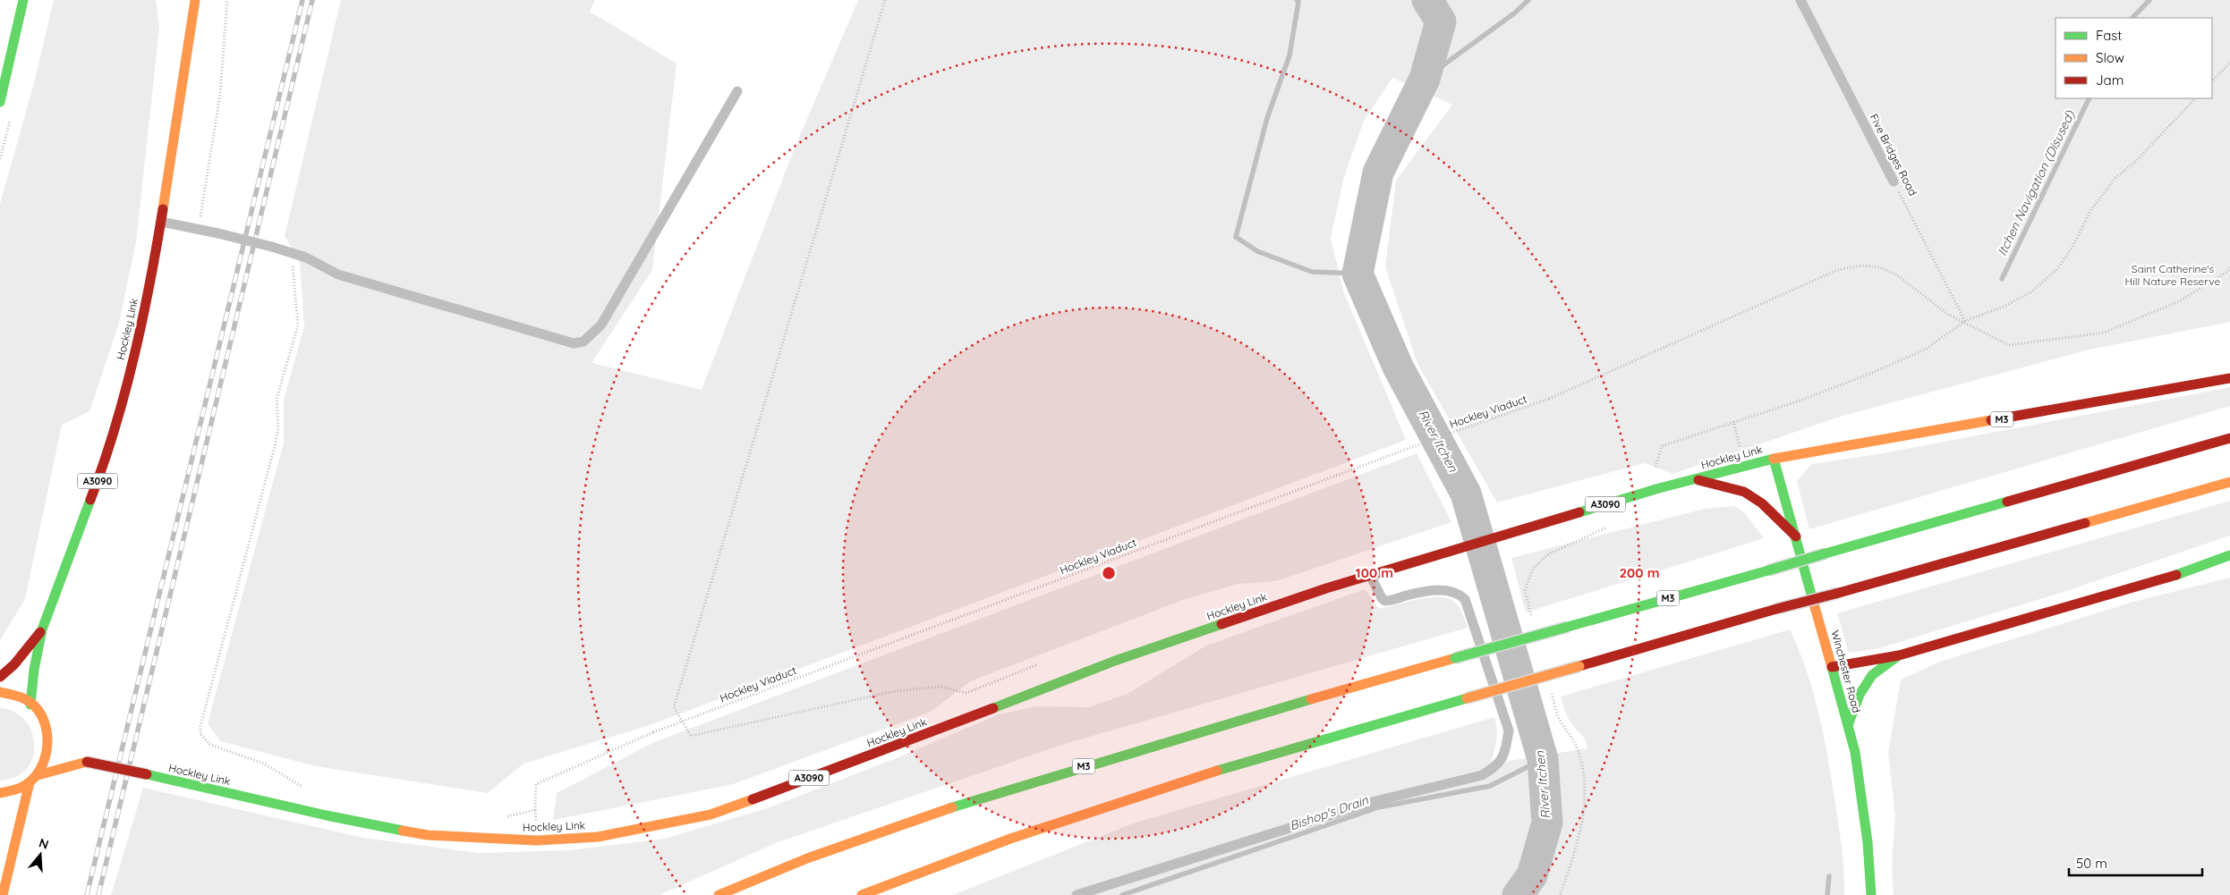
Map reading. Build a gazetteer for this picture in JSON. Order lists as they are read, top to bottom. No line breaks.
{"streets":{"main road":["Hockley Link","M3","A3090","Winchester Road"],"lane":["Five Bridges Road"],"path":["Hockley Viaduct"]},"crossings":[["Five Bridges Road","Hockley Viaduct"],["Hockley Link","M3"],["Hockley Link","Winchester Road"],["M3","Winchester Road"]],"water":["Itchen Navigation (Disused)","River Itchen","Bishop's Drain"],"parks":["Saint Catherine's Hill Nature Reserve"],"legend":["Fast","Slow","Jam"],"scale_bar":"50 m","north":"top","rings":["100 m","200 m"]}
